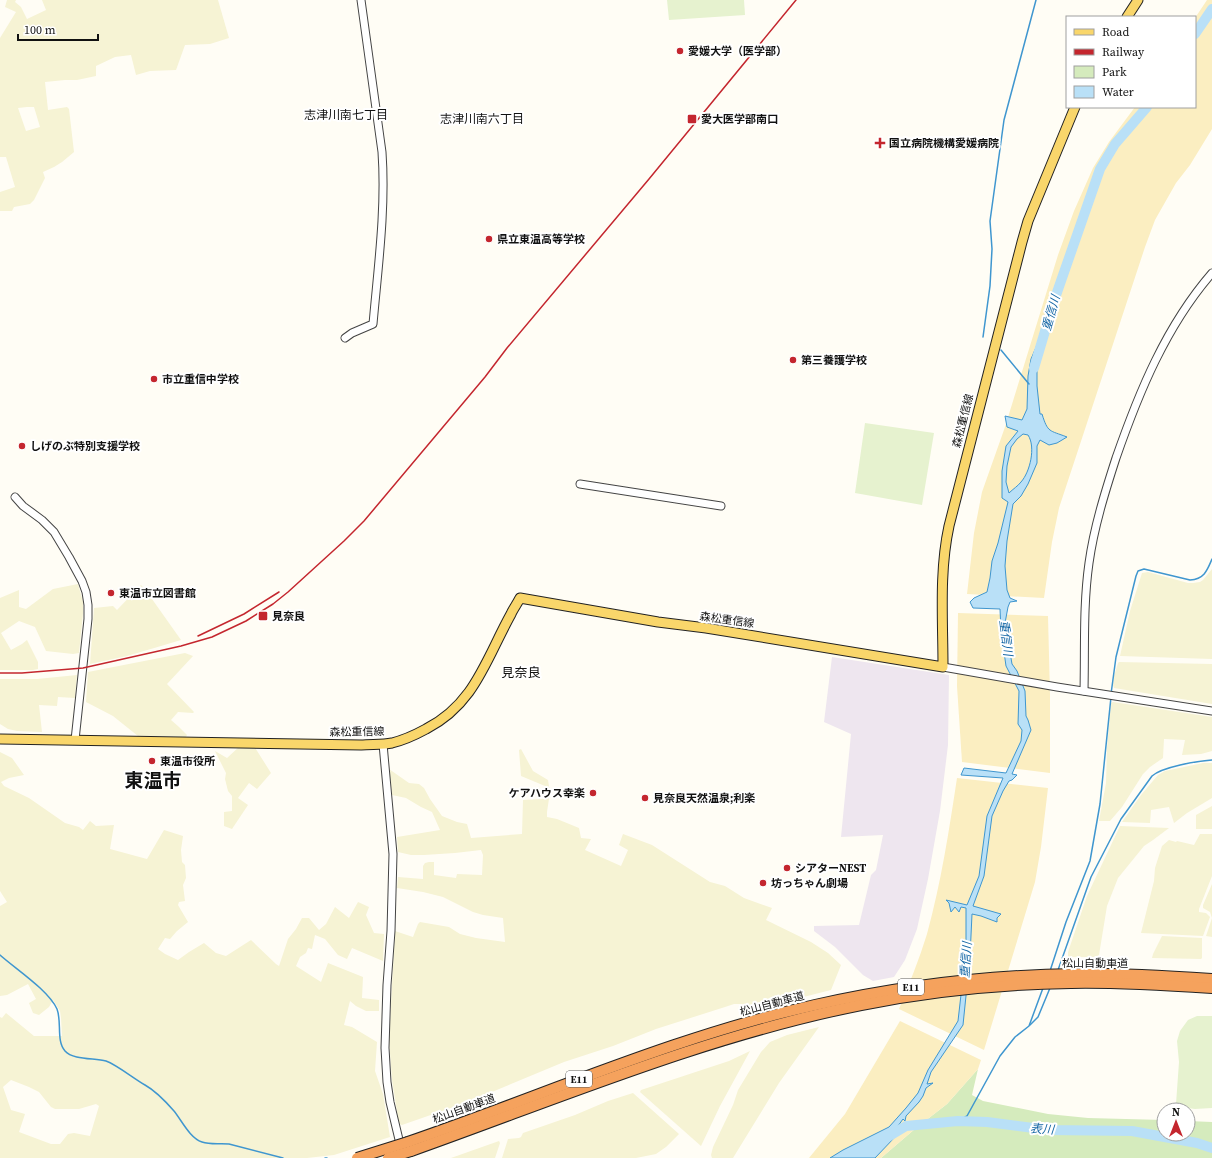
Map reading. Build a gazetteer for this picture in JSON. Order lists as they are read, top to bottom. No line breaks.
{"streets":{"highway":["松山自動車道","E11"],"main road":["森松重信線"]},"districts":["志津川南七丁目","志津川南六丁目","見奈良","東温市"],"water":["重信川","表川"],"places":{"other":["愛媛大学（医学部）","県立東温高等学校","第三養護学校","市立重信中学校","しげのぶ特別支援学校","東温市立図書館","東温市役所","ケアハウス幸楽","見奈良天然温泉;利楽","シアターNEST","坊っちゃん劇場"],"transit":["愛大医学部南口","見奈良"],"health":["国立病院機構愛媛病院"]},"legend":["Road","Railway","Park","Water"],"scale_bar":"100 m","north":"top"}
